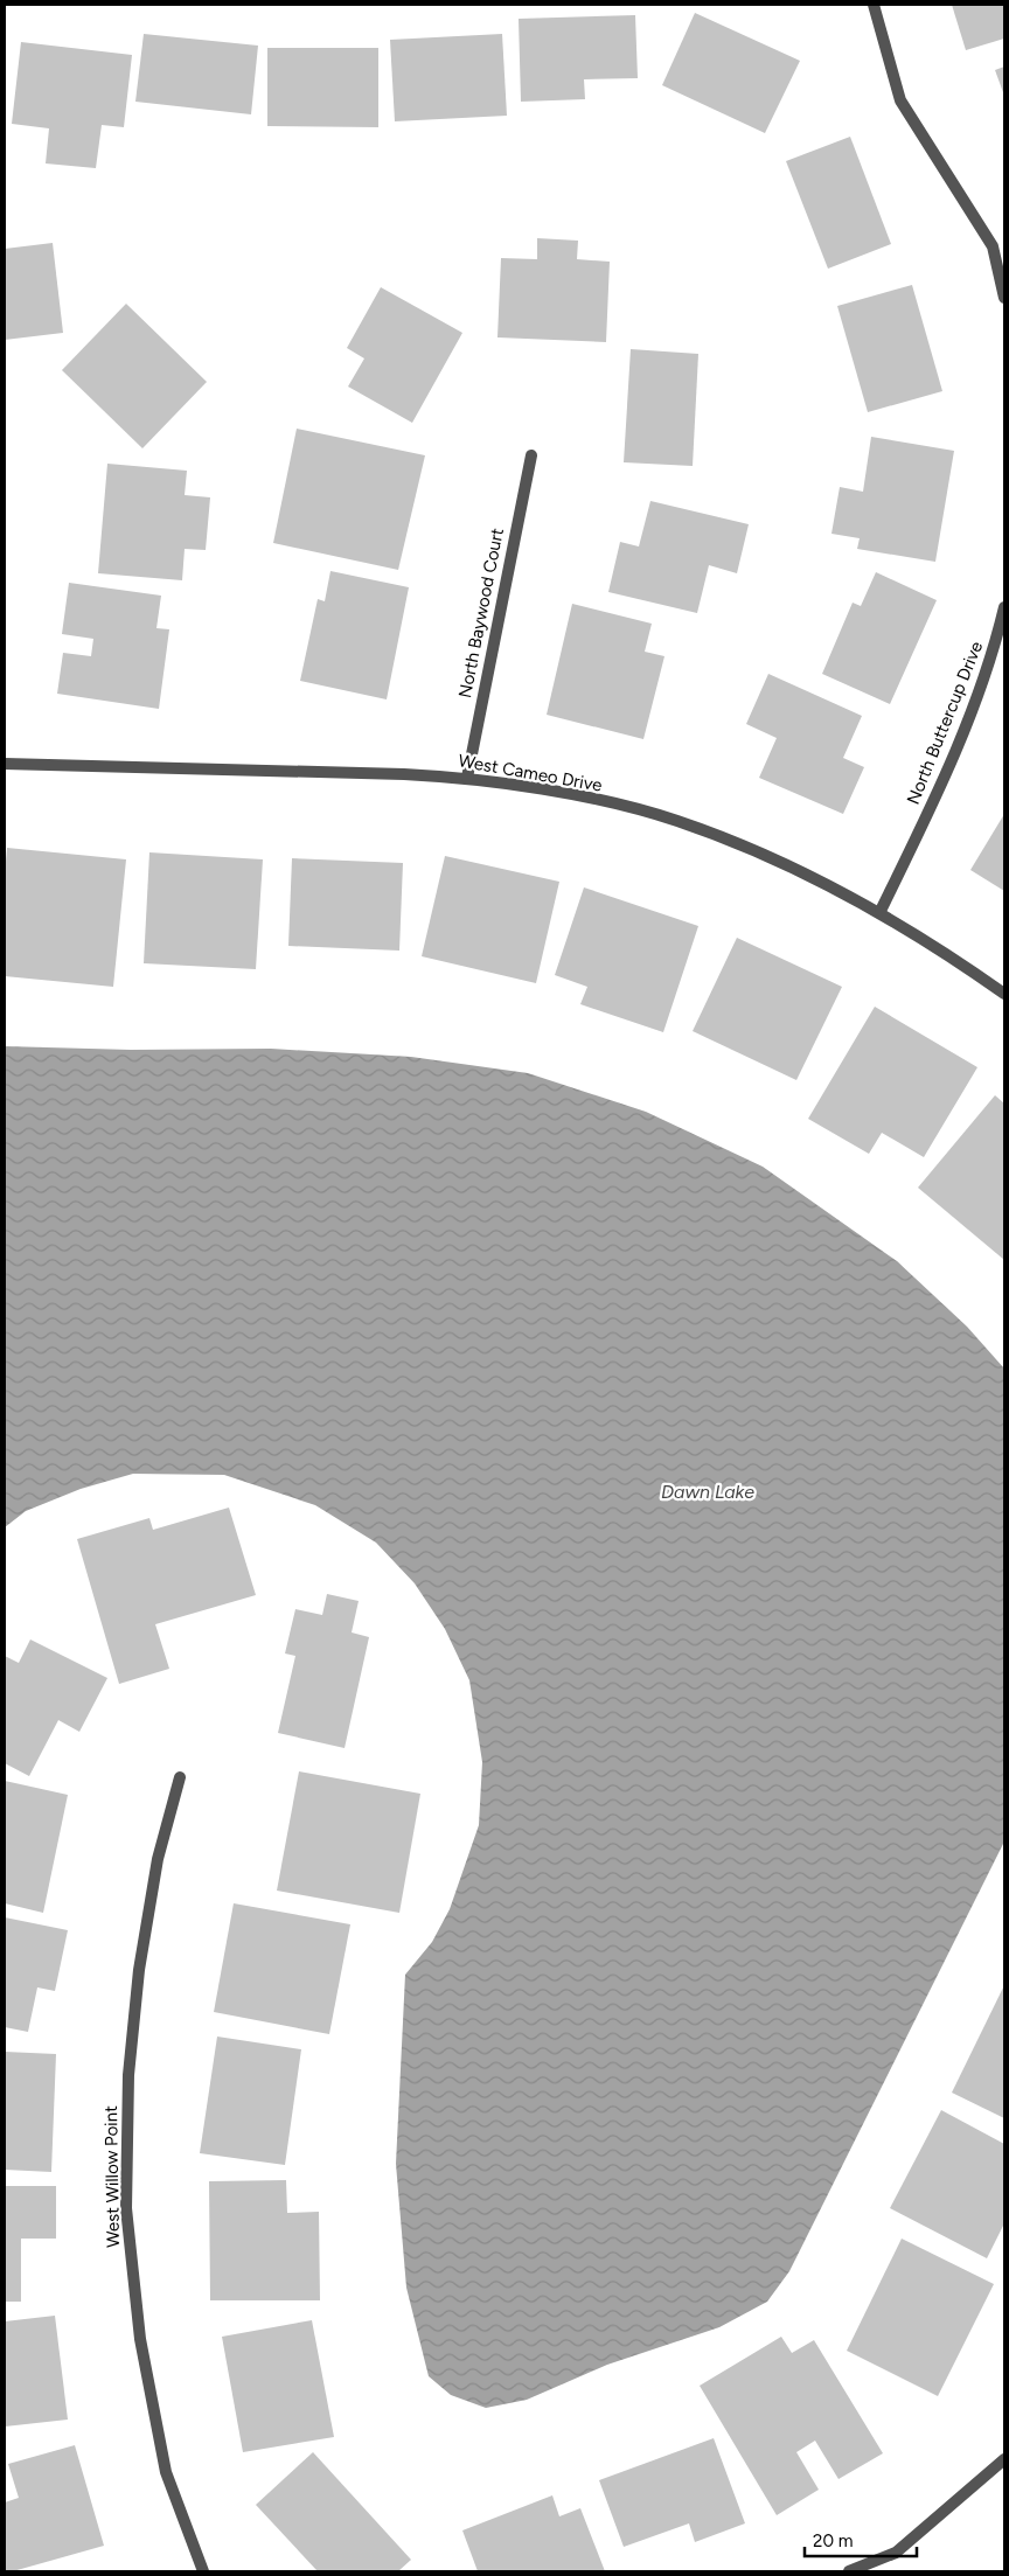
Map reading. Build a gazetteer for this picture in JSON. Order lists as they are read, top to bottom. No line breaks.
{"streets":{"street":["North Baywood Court","North Buttercup Drive","West Cameo Drive","West Willow Point"]},"crossings":[["North Baywood Court","West Cameo Drive"],["North Buttercup Drive","West Cameo Drive"]],"water":["Dawn Lake"],"scale_bar":"20 m"}
